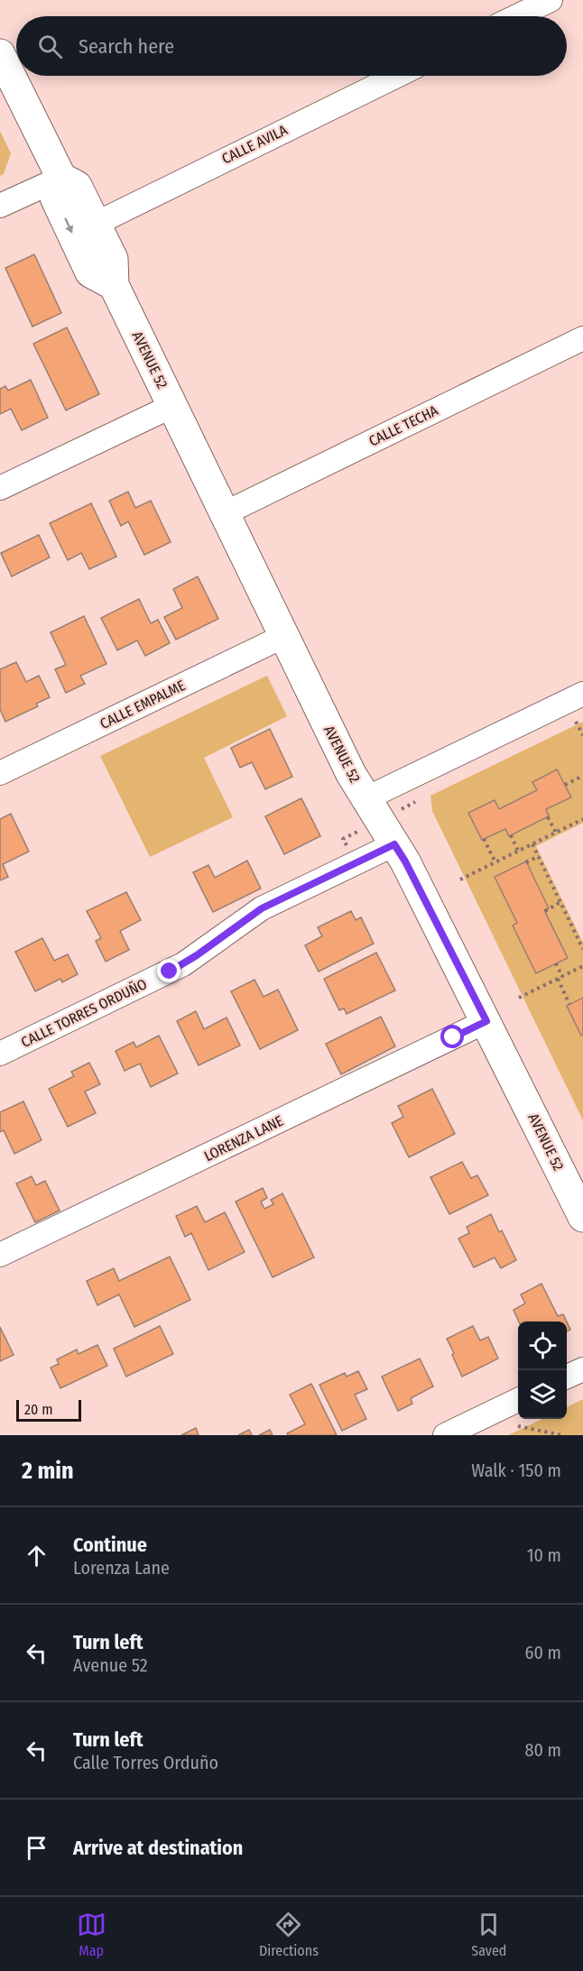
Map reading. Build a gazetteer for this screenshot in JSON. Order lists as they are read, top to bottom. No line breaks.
{"streets":{"main road":["AVENUE 52"],"street":["CALLE AVILA","CALLE TECHA","CALLE EMPALME","CALLE TORRES ORDUÑO","LORENZA LANE"]},"crossings":[["CALLE AVILA","AVENUE 52"],["AVENUE 52","CALLE TECHA"],["AVENUE 52","CALLE EMPALME"],["AVENUE 52","CALLE TORRES ORDUÑO"],["AVENUE 52","LORENZA LANE"]],"scale_bar":"20 m","page":{"search":"Search here","scale":"20 m","heading":["2 min","Walk · 150 m"],"list":[["Continue","Lorenza Lane","10 m"],["Turn left","Avenue 52","60 m"],["Turn left","Calle Torres Orduño","80 m"],"Arrive at destination"],"nav":["Map","Directions","Saved"]}}
